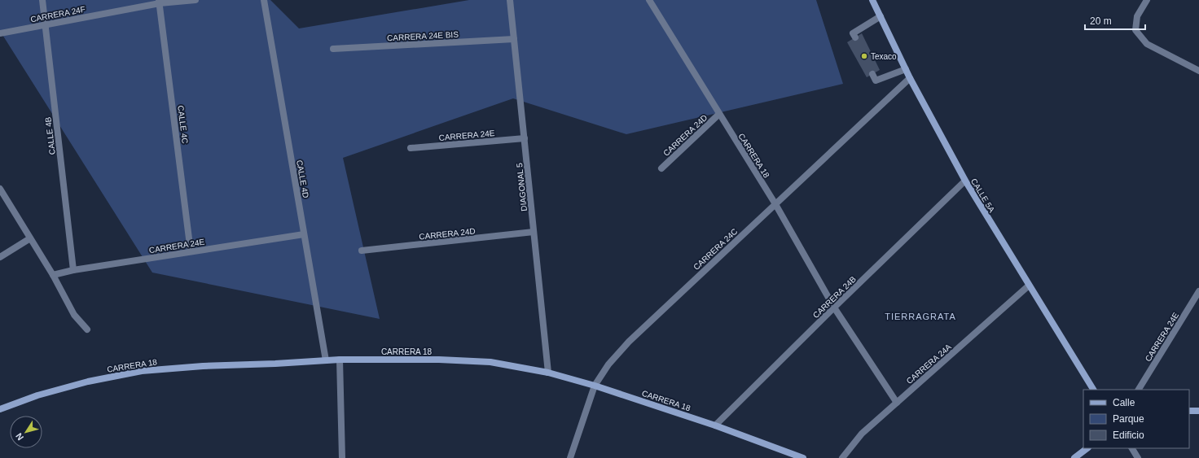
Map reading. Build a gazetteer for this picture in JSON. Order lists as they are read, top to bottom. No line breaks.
{"streets":{"street":["CARRERA 24F","CARRERA 24E BIS","CALLE 4C","CARRERA 24E","CARRERA 24D","CALLE 4B","CARRERA 18","CALLE 4D","DIAGONAL 5","CALLE 5A","CARRERA 24C","CARRERA 24B","CARRERA 24A"]},"crossings":[["CARRERA 24F","CALLE 4C"],["CARRERA 24F","CALLE 4B"],["CARRERA 24E BIS","DIAGONAL 5"],["CALLE 4C","CARRERA 24E"],["CARRERA 24E","CALLE 4B"],["CARRERA 24E","CALLE 4D"],["CARRERA 24E","DIAGONAL 5"],["CARRERA 24D","CARRERA 18"],["CARRERA 24D","DIAGONAL 5"],["CARRERA 18","CALLE 4D"],["CARRERA 18","DIAGONAL 5"],["CARRERA 18","CARRERA 24C"],["CARRERA 18","CARRERA 24B"],["CARRERA 18","CARRERA 24A"],["CALLE 5A","CARRERA 24C"],["CALLE 5A","CARRERA 24B"],["CALLE 5A","CARRERA 24A"]],"districts":["TIERRAGRATA"],"places":["Texaco"],"legend":["Calle","Parque","Edificio"],"scale_bar":"20 m","north":"bottom left"}
